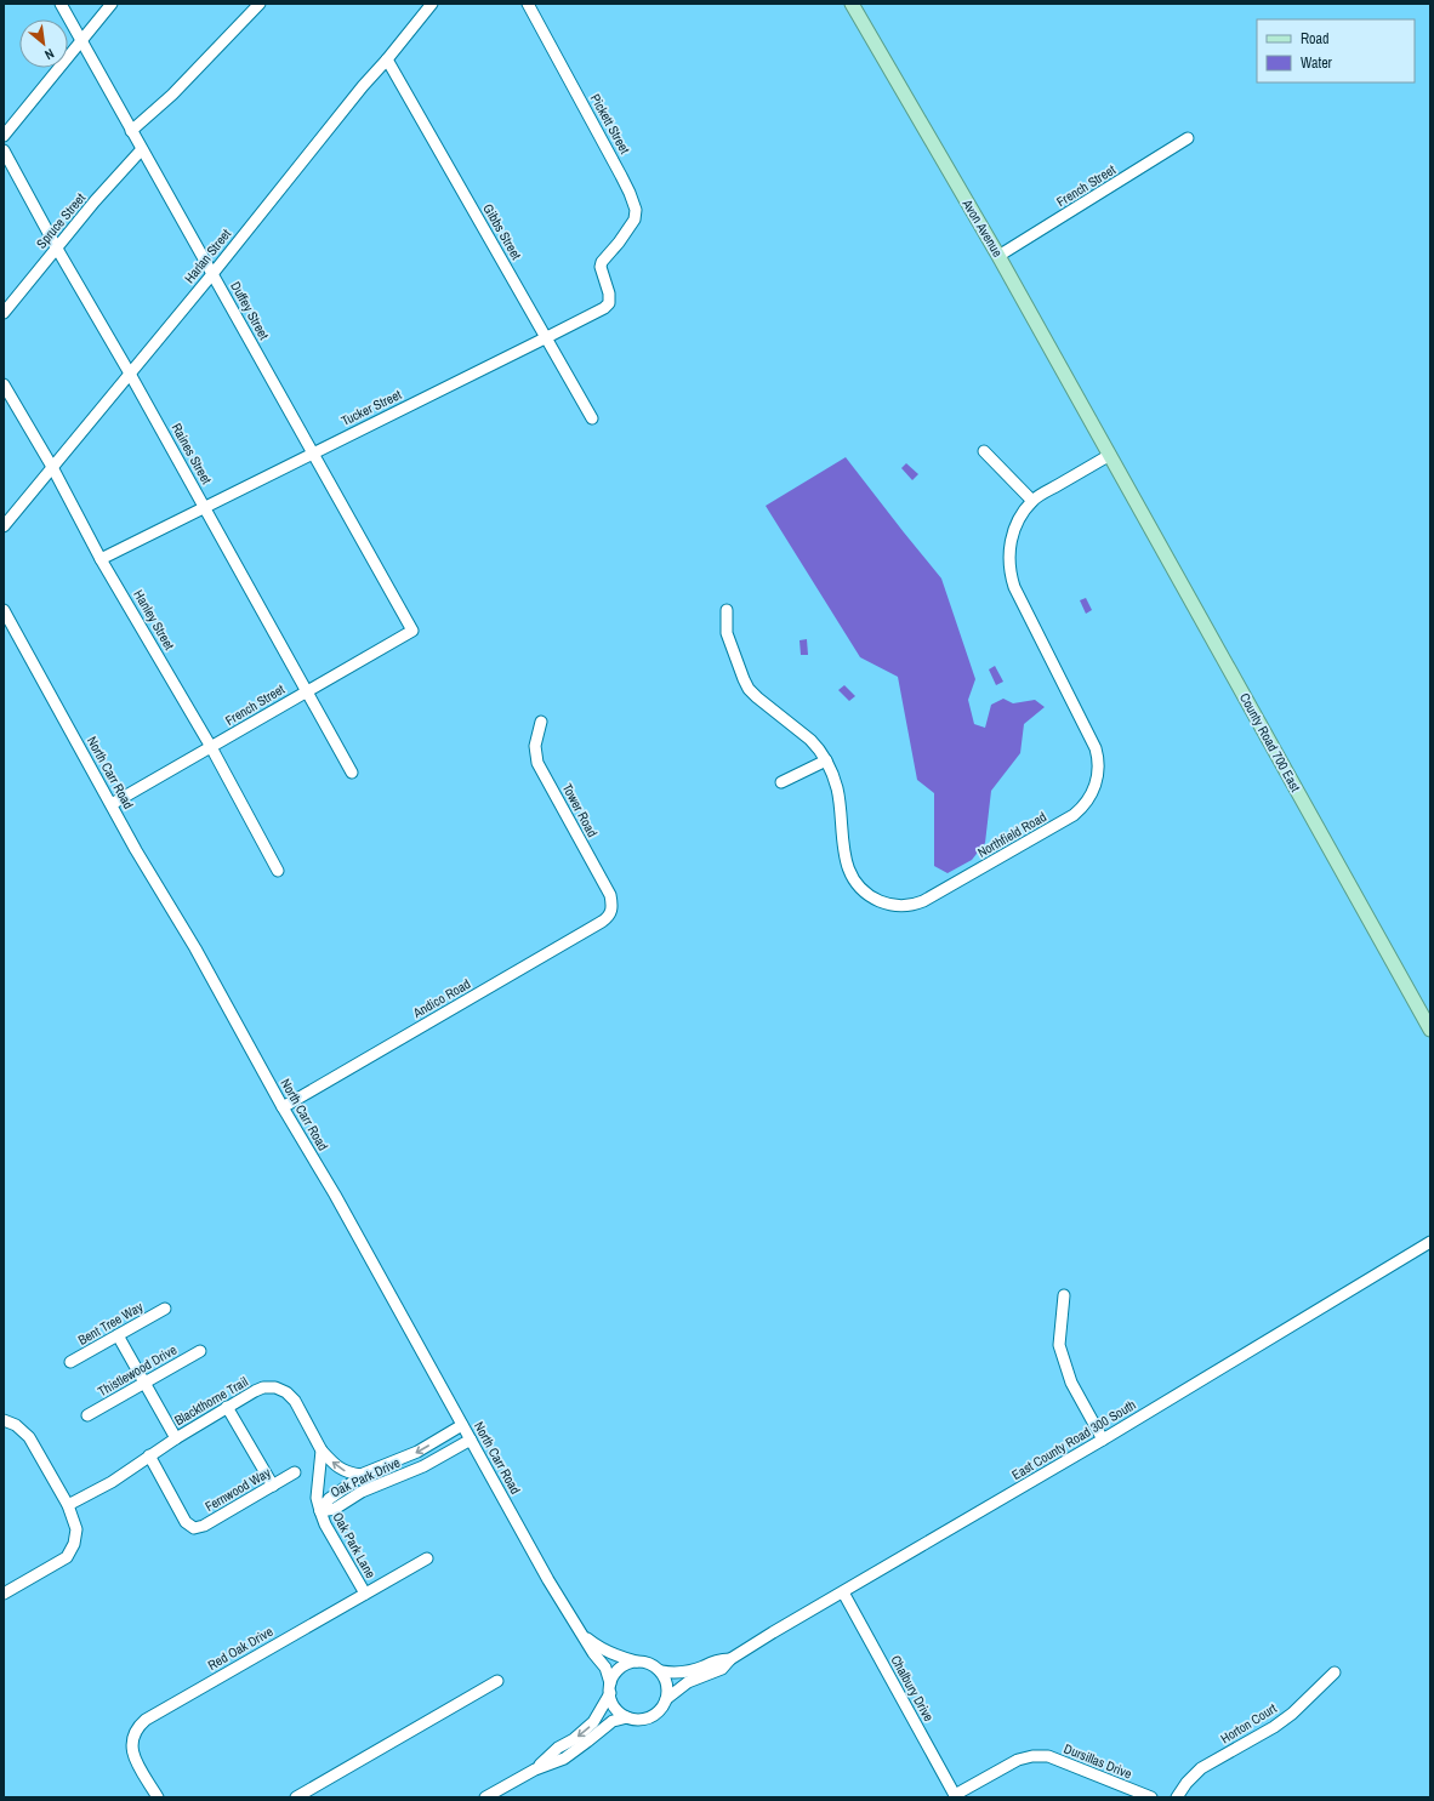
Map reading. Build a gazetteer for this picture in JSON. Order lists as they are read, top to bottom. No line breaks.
{"streets":{"main road":["Avon Avenue","County Road 700 East"],"street":["Pickett Street","French Street","Spruce Street","Gibbs Street","Harlan Street","Duffey Street","Tucker Street","Raines Street","Hanley Street","North Carr Road","Tower Road","Northfield Road","Andico Road","Bent Tree Way","Thistlewood Drive","Blackthorne Trail","East County Road 300 South","Oak Park Drive","Fernwood Way","Oak Park Lane","Red Oak Drive","Chalbury Drive","Horton Court","Dursillas Drive"]},"crossings":[["Pickett Street","Tucker Street"],["French Street","Avon Avenue"],["French Street","Duffey Street"],["French Street","Raines Street"],["French Street","Hanley Street"],["French Street","North Carr Road"],["Spruce Street","Duffey Street"],["Spruce Street","Raines Street"],["Avon Avenue","County Road 700 East"],["Avon Avenue","Northfield Road"],["Gibbs Street","Harlan Street"],["Gibbs Street","Tucker Street"],["Harlan Street","Duffey Street"],["Harlan Street","Raines Street"],["Harlan Street","Hanley Street"],["Duffey Street","Tucker Street"],["Tucker Street","Raines Street"],["Tucker Street","Hanley Street"],["County Road 700 East","Northfield Road"],["North Carr Road","Andico Road"],["North Carr Road","East County Road 300 South"],["North Carr Road","Oak Park Drive"],["Tower Road","Andico Road"],["Blackthorne Trail","Oak Park Drive"],["Blackthorne Trail","Fernwood Way"],["East County Road 300 South","Chalbury Drive"],["Oak Park Drive","Oak Park Lane"],["Oak Park Lane","Red Oak Drive"],["Chalbury Drive","Dursillas Drive"]],"legend":["Road","Water"],"north":"bottom right"}
